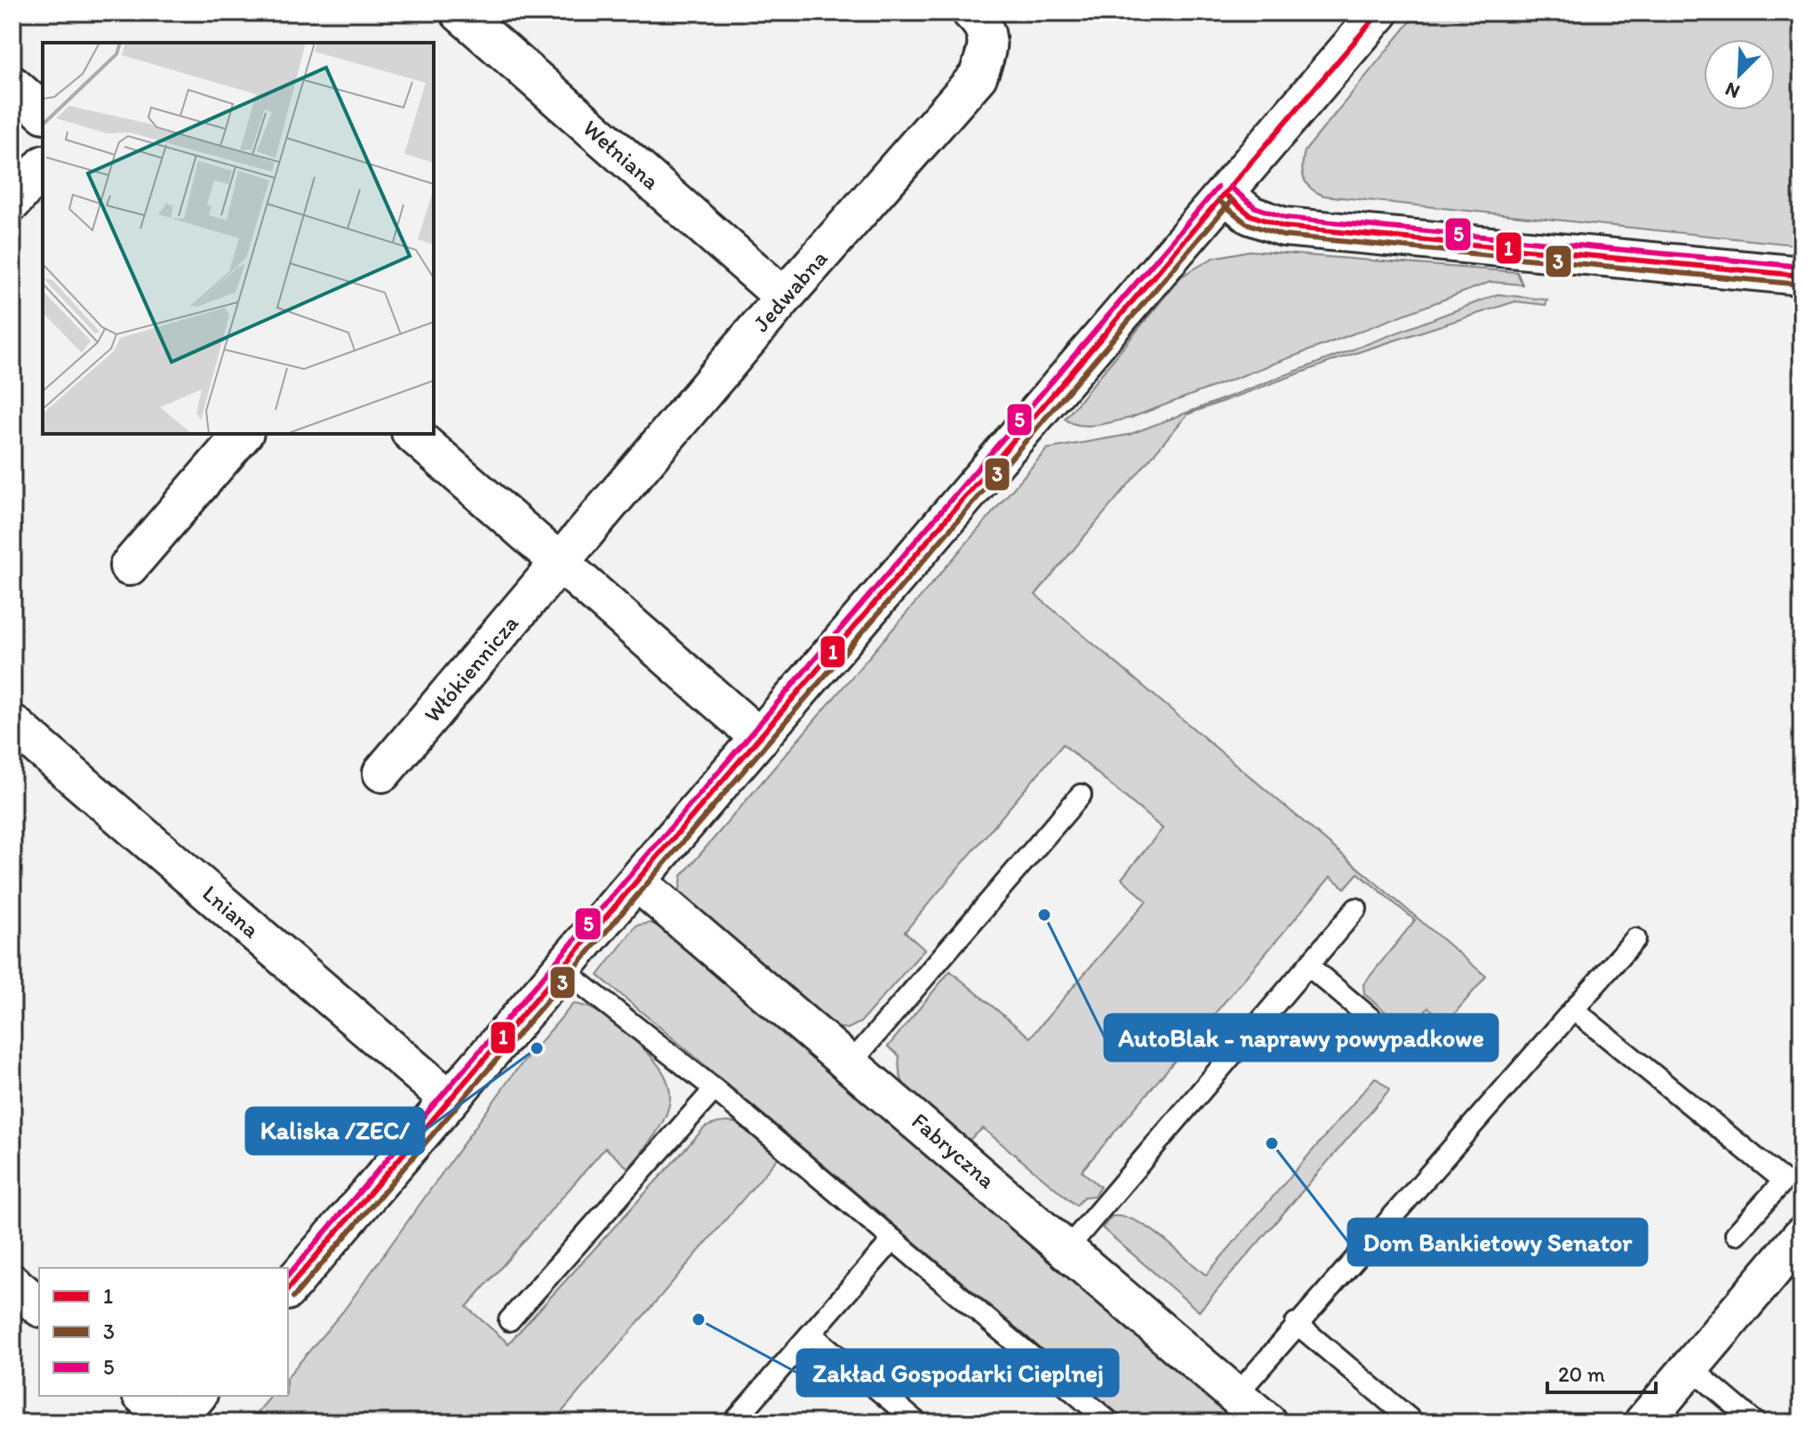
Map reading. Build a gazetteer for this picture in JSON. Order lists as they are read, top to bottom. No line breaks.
{"streets":{"street":["Wełniana","Jedwabna","Włókiennicza","Lniana","Fabryczna"]},"crossings":[["Wełniana","Jedwabna"],["Jedwabna","Włókiennicza"]],"places":["AutoBlak - naprawy powypadkowe","Kaliska /ZEC/","Dom Bankietowy Senator","Zakład Gospodarki Cieplnej"],"lines":["transit line 1","transit line 5","transit line 3"],"legend":["1","3","5"],"scale_bar":"20 m","north":"bottom left"}
